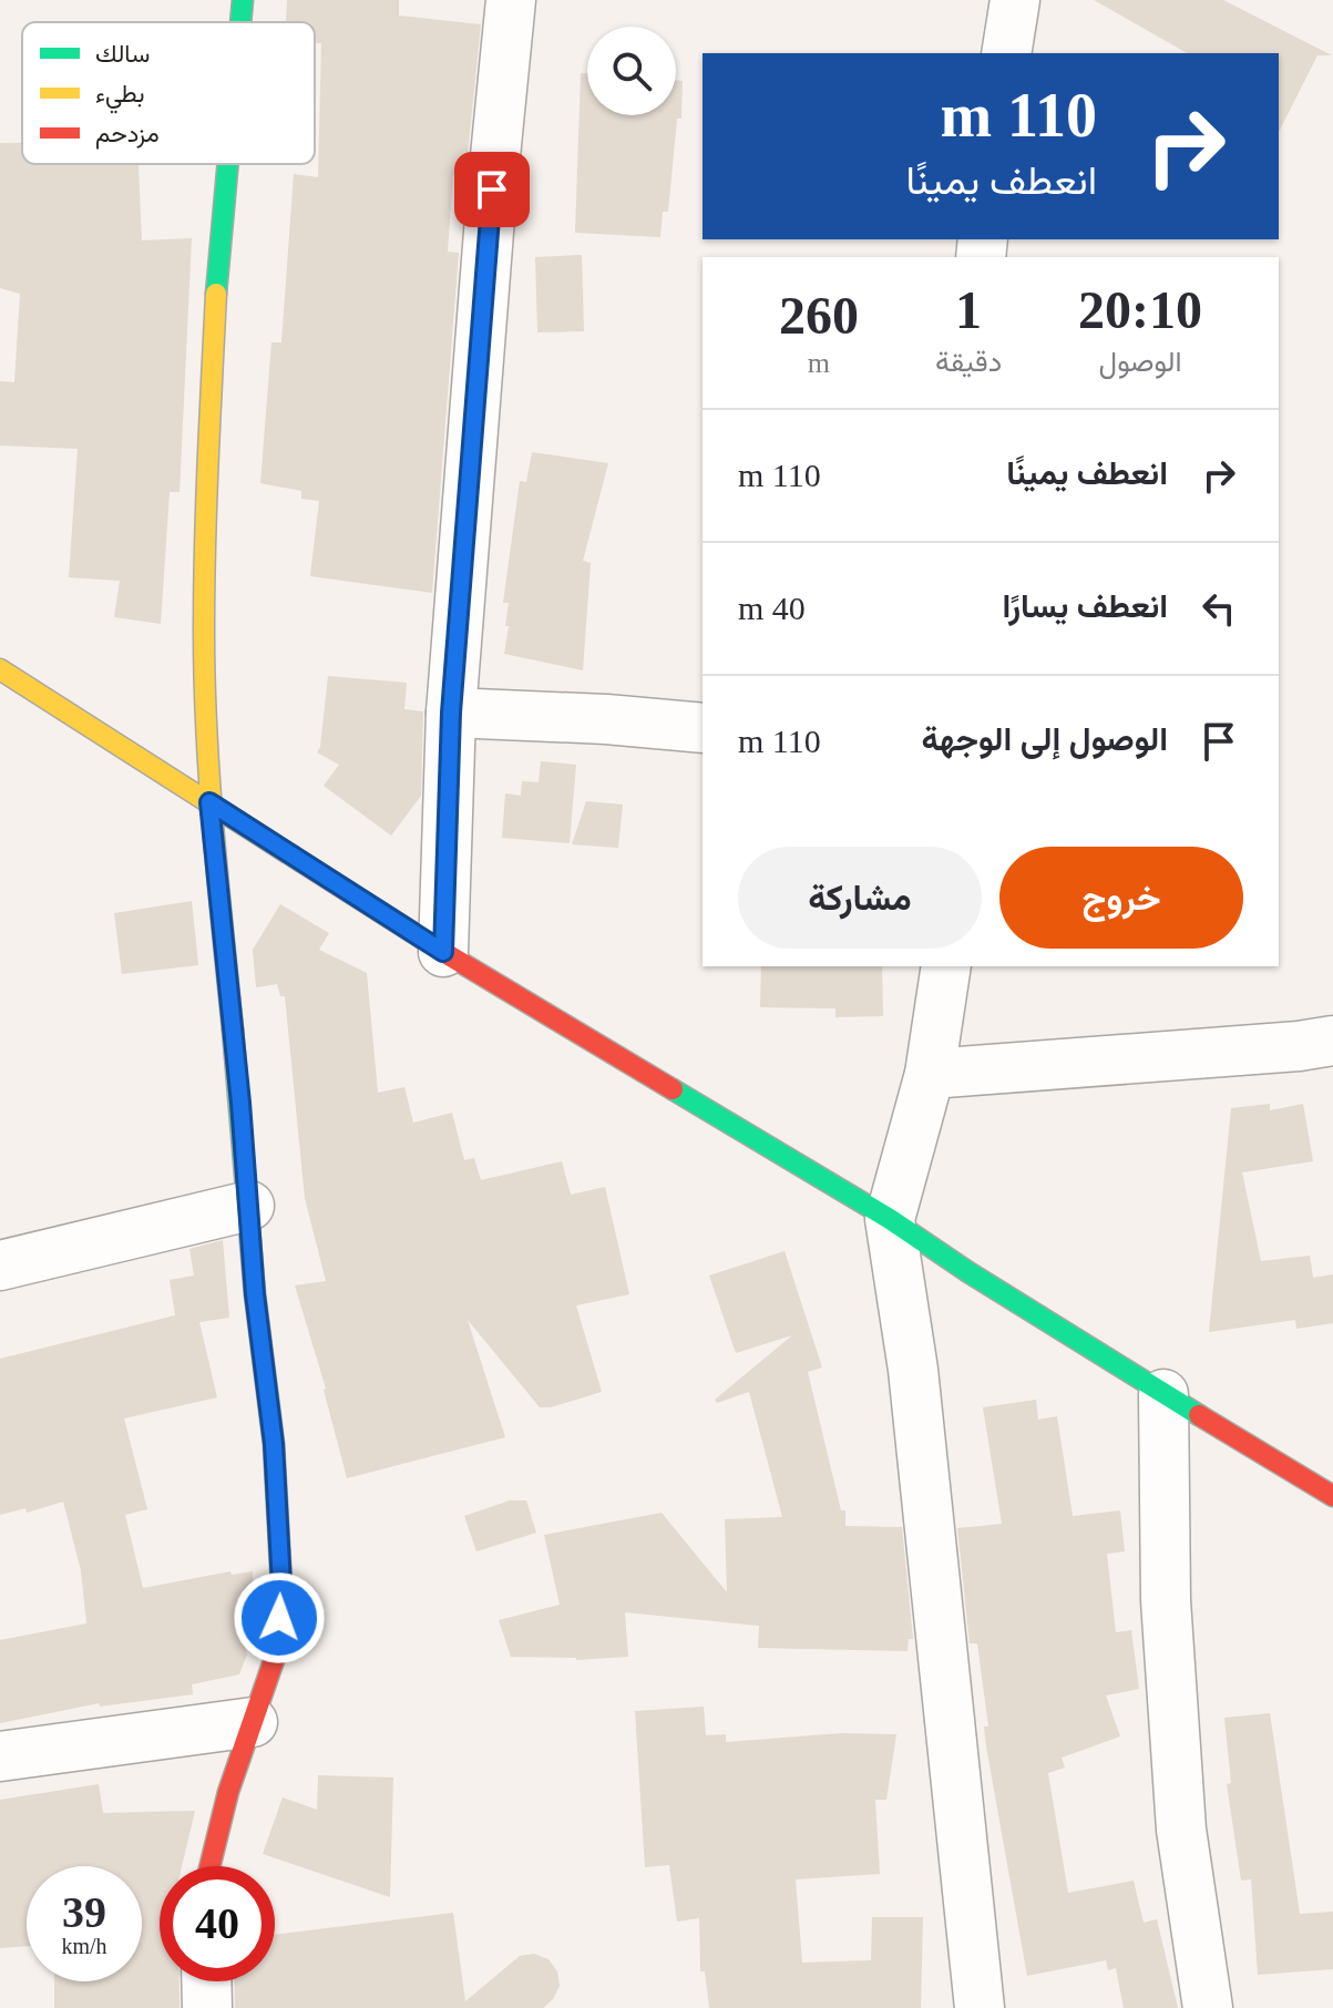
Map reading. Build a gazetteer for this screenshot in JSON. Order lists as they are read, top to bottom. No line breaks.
{"legend":["سالك","بطيء","مزدحم"],"page":{"turn":["110 m","انعطف يمينًا"],"eta":["20:10","الوصول","1","دقيقة","260","m"],"list":[{"name":"انعطف يمينًا","value":"110 m"},{"name":"انعطف يسارًا","value":"40 m"},{"name":"الوصول إلى الوجهة","value":"110 m"}],"buttons":["خروج","مشاركة"],"speed":"39 km/h","limit":"40"}}
